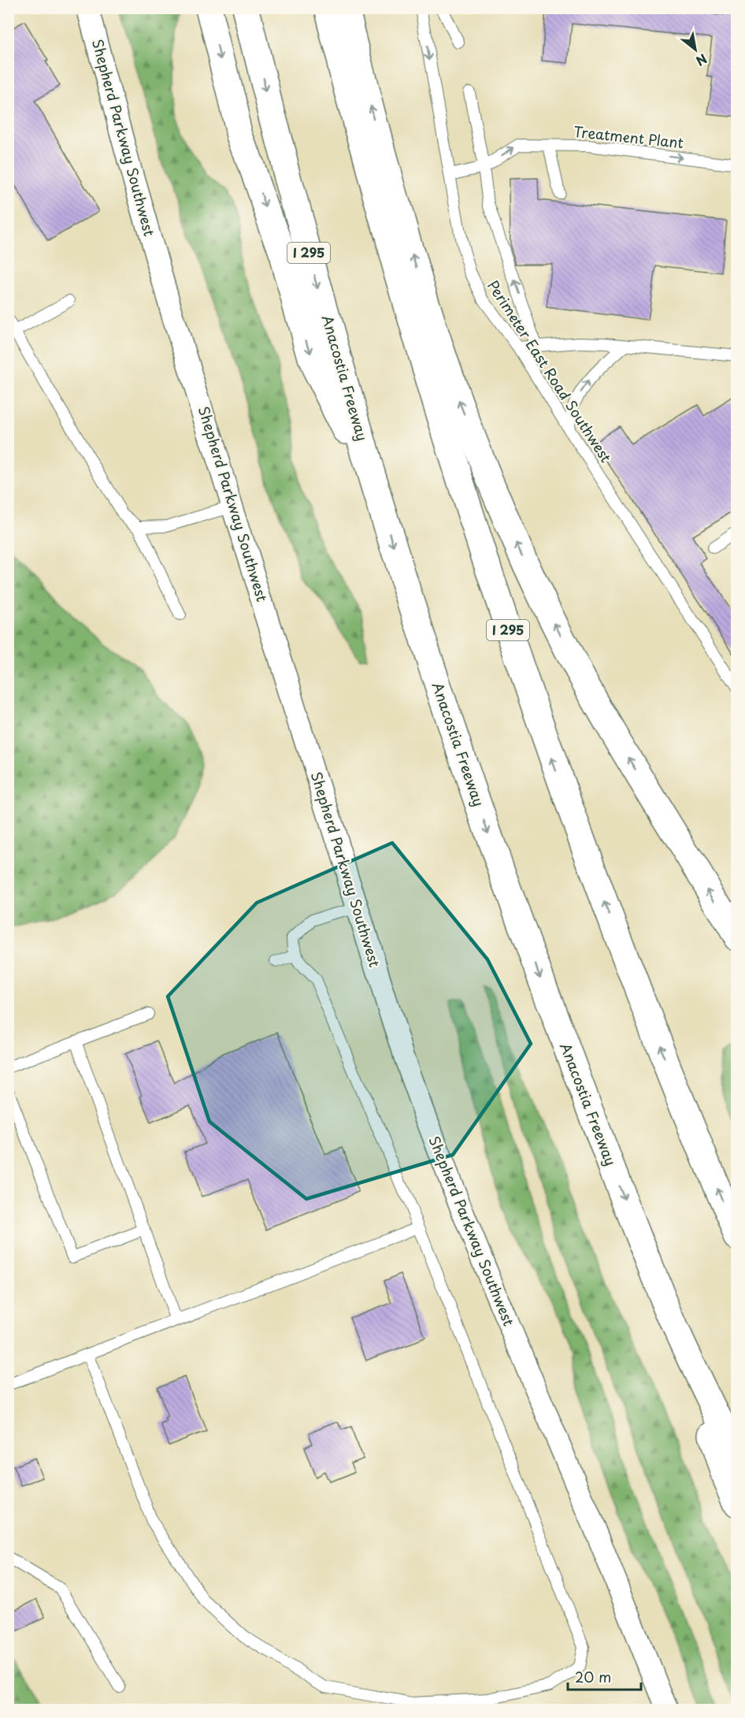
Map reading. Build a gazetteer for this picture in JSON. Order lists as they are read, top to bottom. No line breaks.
{"streets":{"highway":["I 295","Anacostia Freeway"],"street":["Shepherd Parkway Southwest"],"lane":["Treatment Plant","Perimeter East Road Southwest"]},"crossings":[["Treatment Plant","Perimeter East Road Southwest"]],"one_way":["Treatment Plant"],"scale_bar":"20 m","north":"bottom right"}
